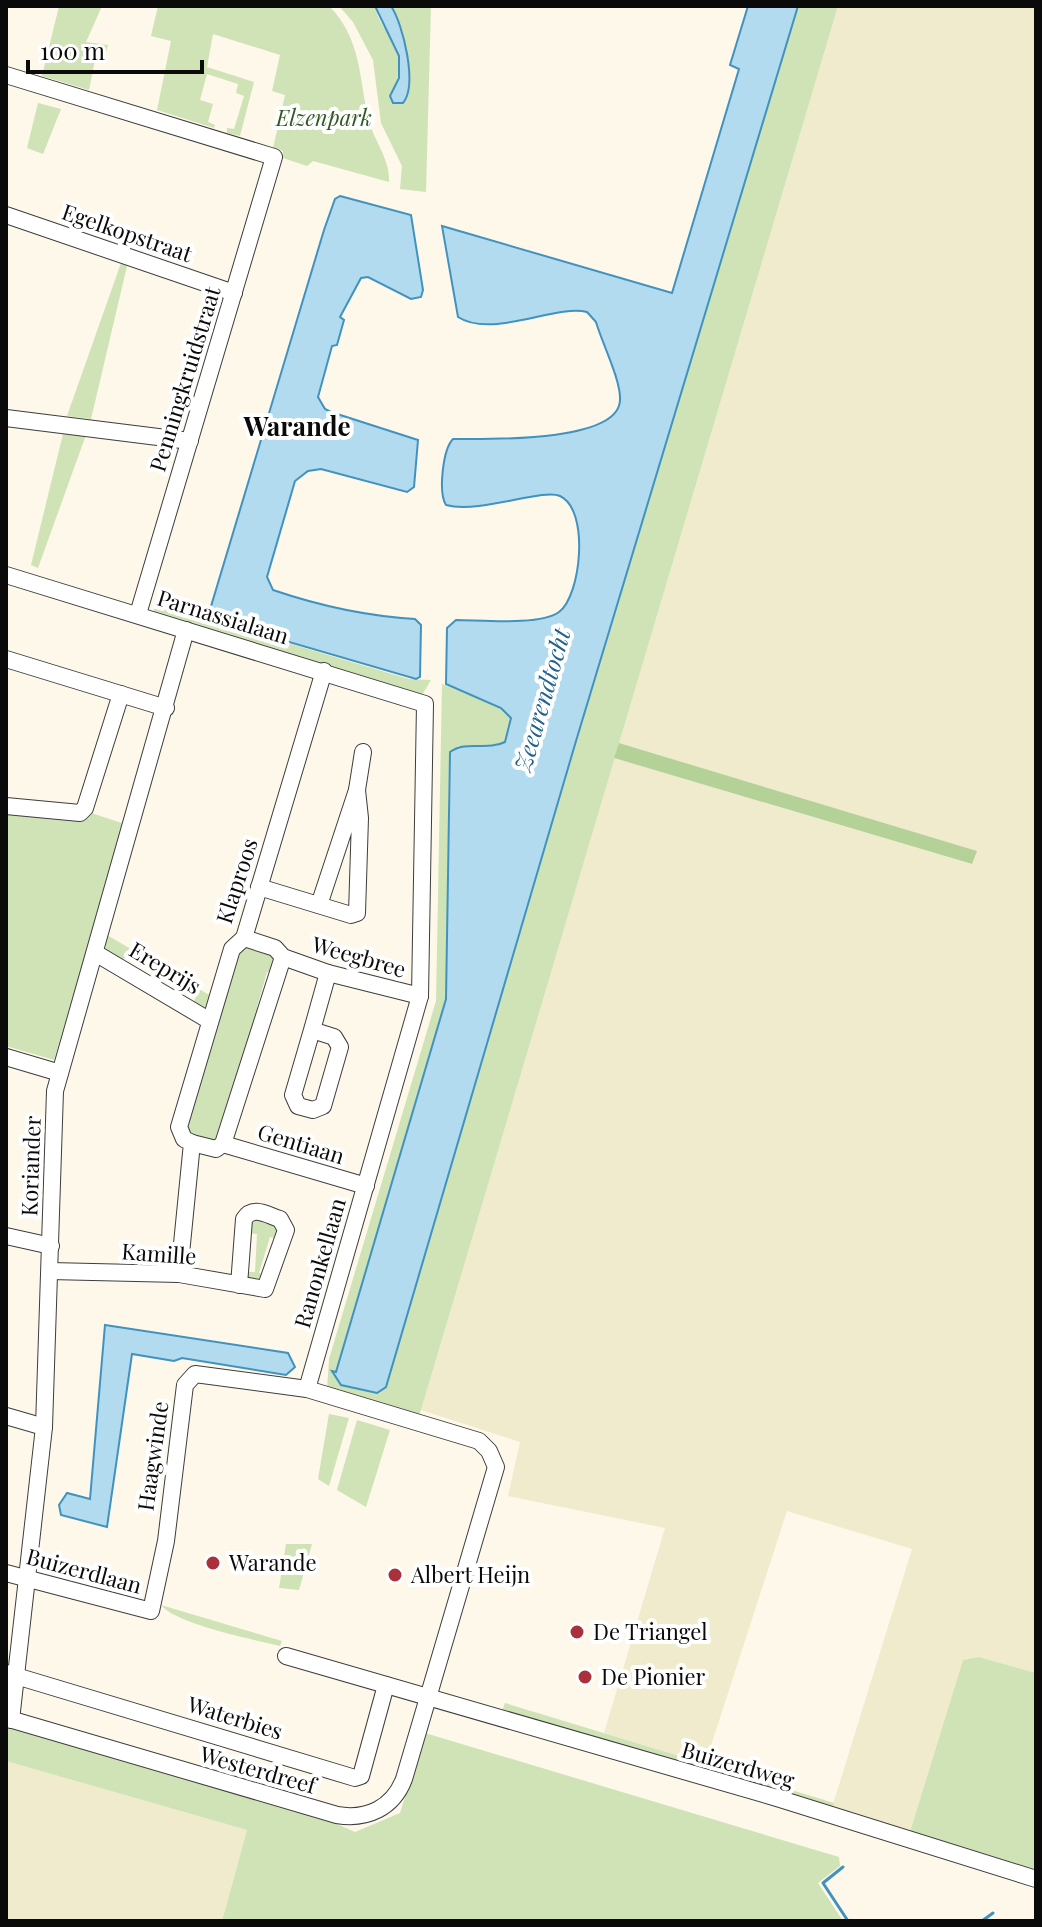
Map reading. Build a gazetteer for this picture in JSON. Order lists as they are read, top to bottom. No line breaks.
{"streets":{"street":["Egelkopstraat","Penningkruidstraat","Parnassialaan","Klaproos","Weegbree","Ereprijs","Gentiaan","Koriander","Kamille","Ranonkellaan","Haagwinde","Buizerdlaan","Waterbies","Buizerdweg","Westerdreef"]},"crossings":[["Egelkopstraat","Penningkruidstraat"],["Penningkruidstraat","Parnassialaan"],["Parnassialaan","Klaproos"],["Parnassialaan","Koriander"],["Parnassialaan","Ranonkellaan"],["Klaproos","Weegbree"],["Klaproos","Ereprijs"],["Klaproos","Kamille"],["Weegbree","Ranonkellaan"],["Ereprijs","Koriander"],["Gentiaan","Ranonkellaan"],["Koriander","Kamille"],["Koriander","Buizerdlaan"],["Koriander","Waterbies"],["Koriander","Westerdreef"],["Ranonkellaan","Haagwinde"],["Haagwinde","Buizerdlaan"],["Buizerdweg","Westerdreef"]],"districts":["Warande"],"water":["Zeearendtocht"],"parks":["Elzenpark"],"places":["Warande","Albert Heijn","De Triangel","De Pionier"],"scale_bar":"100 m"}
